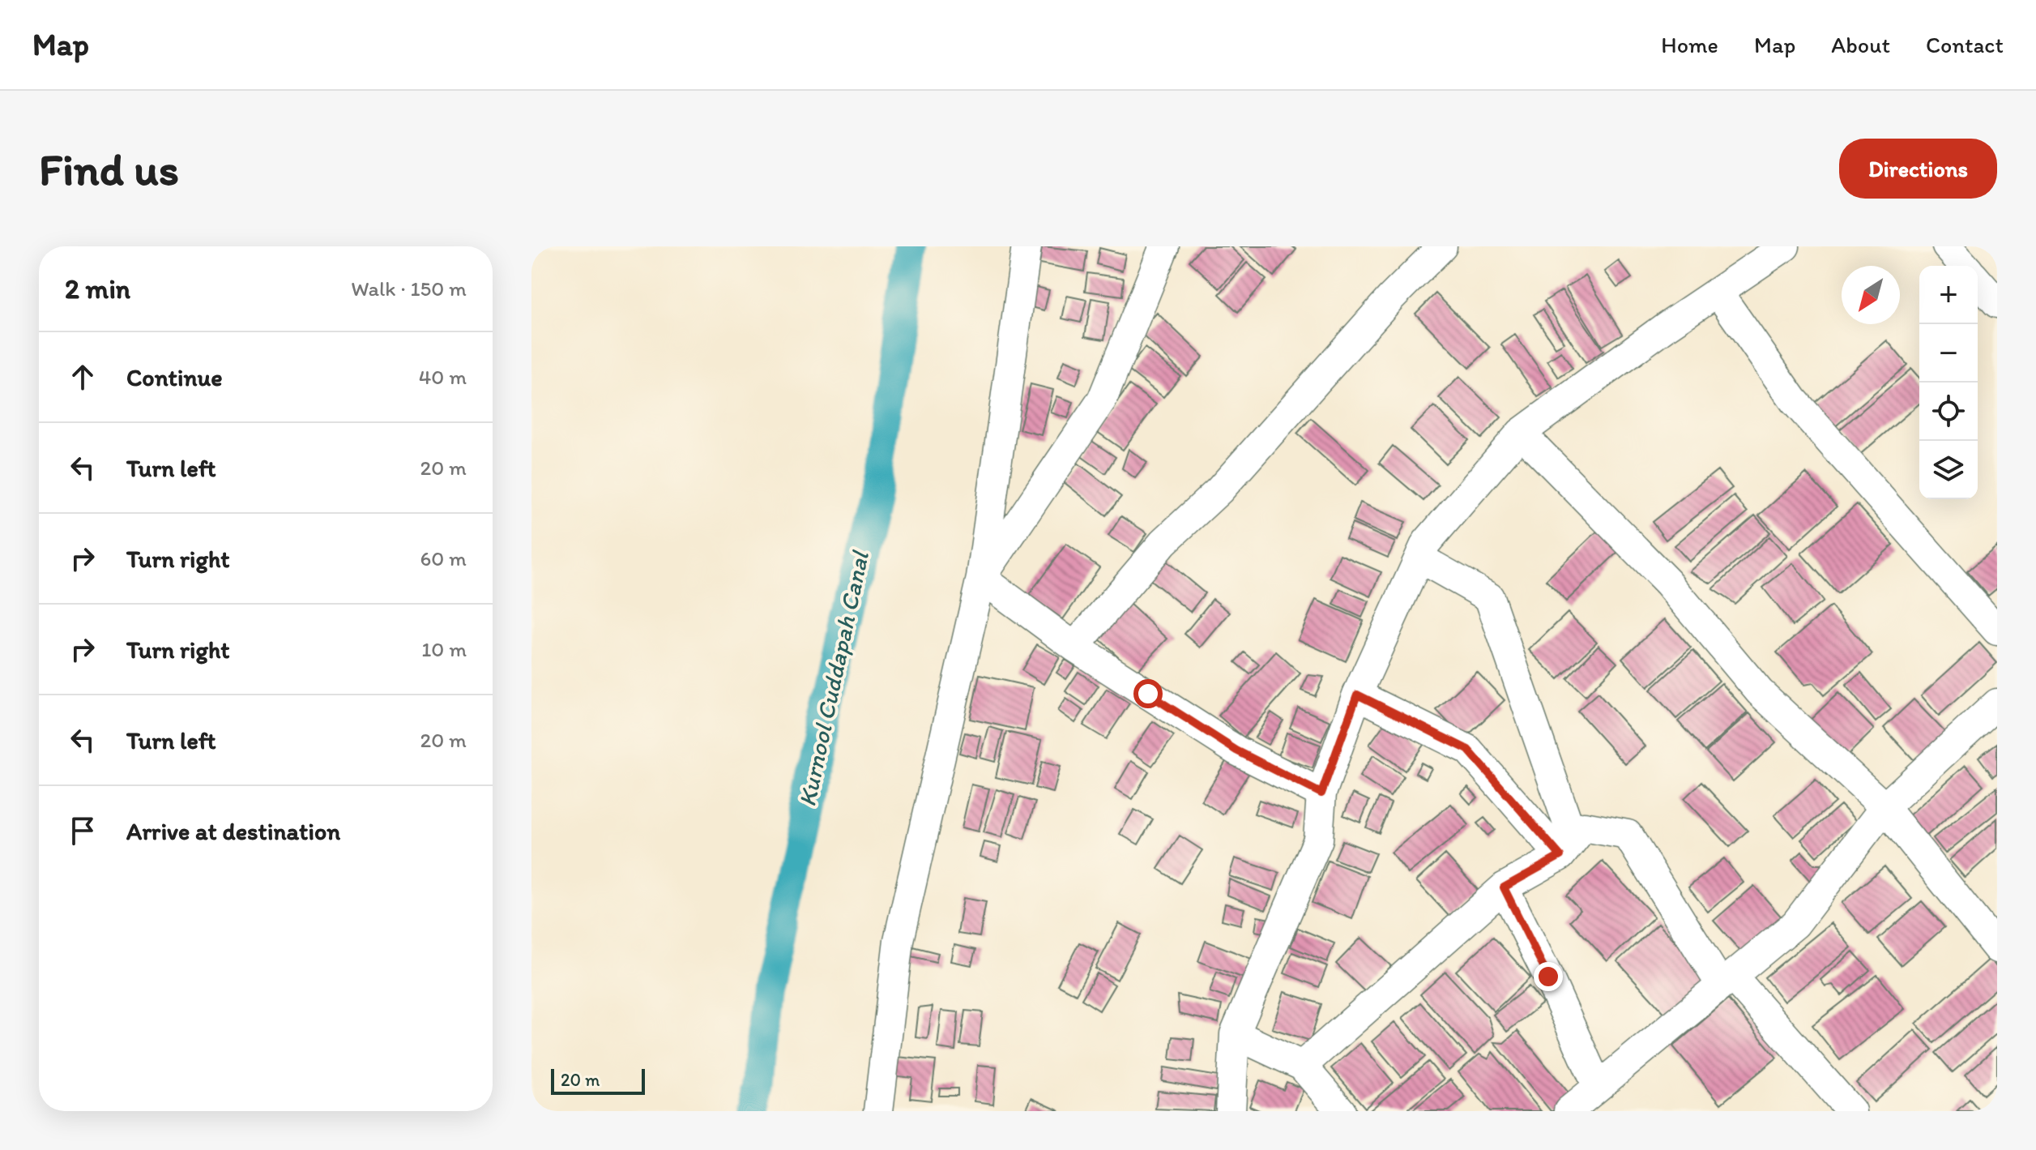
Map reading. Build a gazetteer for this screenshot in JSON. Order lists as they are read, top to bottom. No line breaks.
{"water":["Kurnool Cuddapah Canal"],"scale_bar":"20 m","north":"bottom left","page":{"header":"Map","nav":["Home","Map","About","Contact"],"buttons":"Directions","title":"Find us","heading":["2 min","Walk · 150 m"],"map_buttons":["+","−"],"list":[["Continue","40 m"],["Turn left","20 m"],["Turn right","60 m"],["Turn right","10 m"],["Turn left","20 m"],"Arrive at destination"],"scale":"20 m"}}
